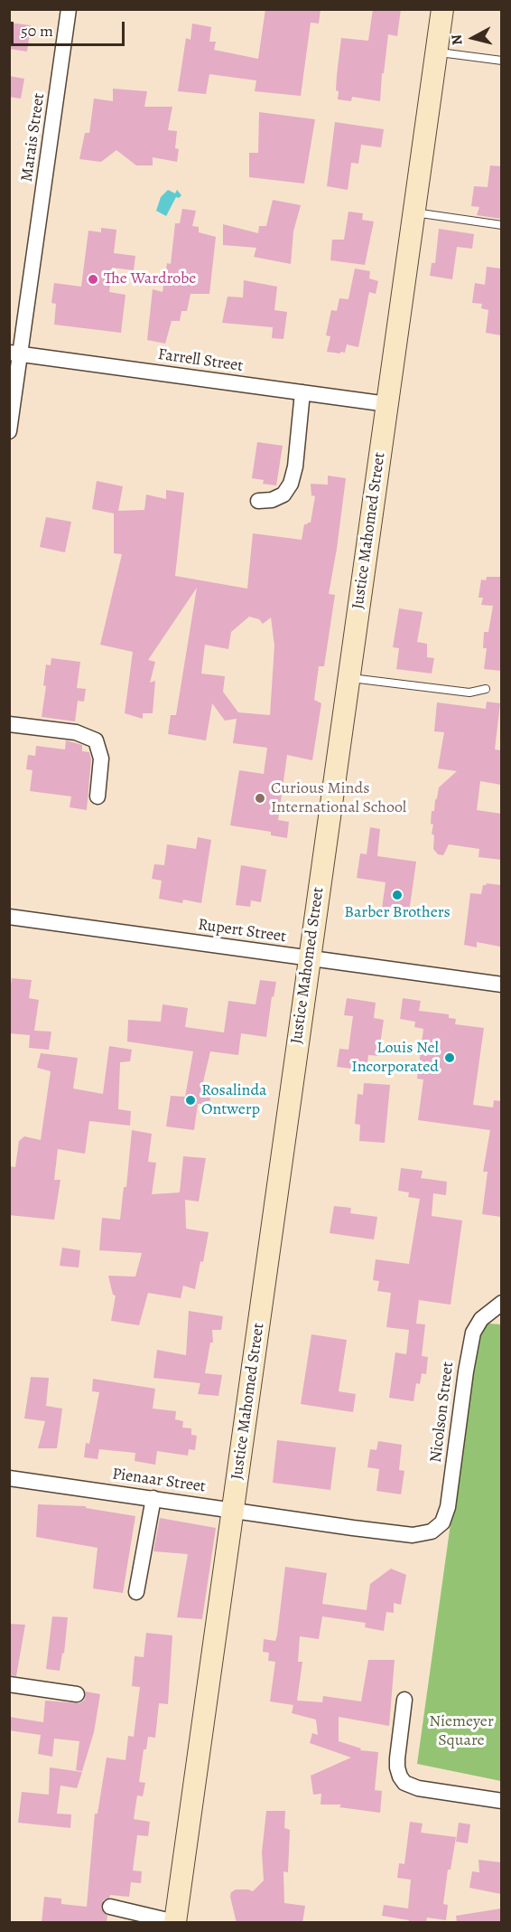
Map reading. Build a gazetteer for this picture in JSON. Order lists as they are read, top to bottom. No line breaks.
{"streets":{"main road":["Justice Mahomed Street"],"street":["Marais Street","Farrell Street","Rupert Street","Nicolson Street","Pienaar Street"]},"crossings":[["Marais Street","Farrell Street"],["Farrell Street","Justice Mahomed Street"],["Justice Mahomed Street","Rupert Street"],["Justice Mahomed Street","Pienaar Street"],["Nicolson Street","Pienaar Street"]],"parks":["Niemeyer Square"],"places":["The Wardrobe","Curious Minds International School","Barber Brothers","Louis Nel Incorporated","Rosalinda Ontwerp"],"scale_bar":"50 m","north":"left"}
